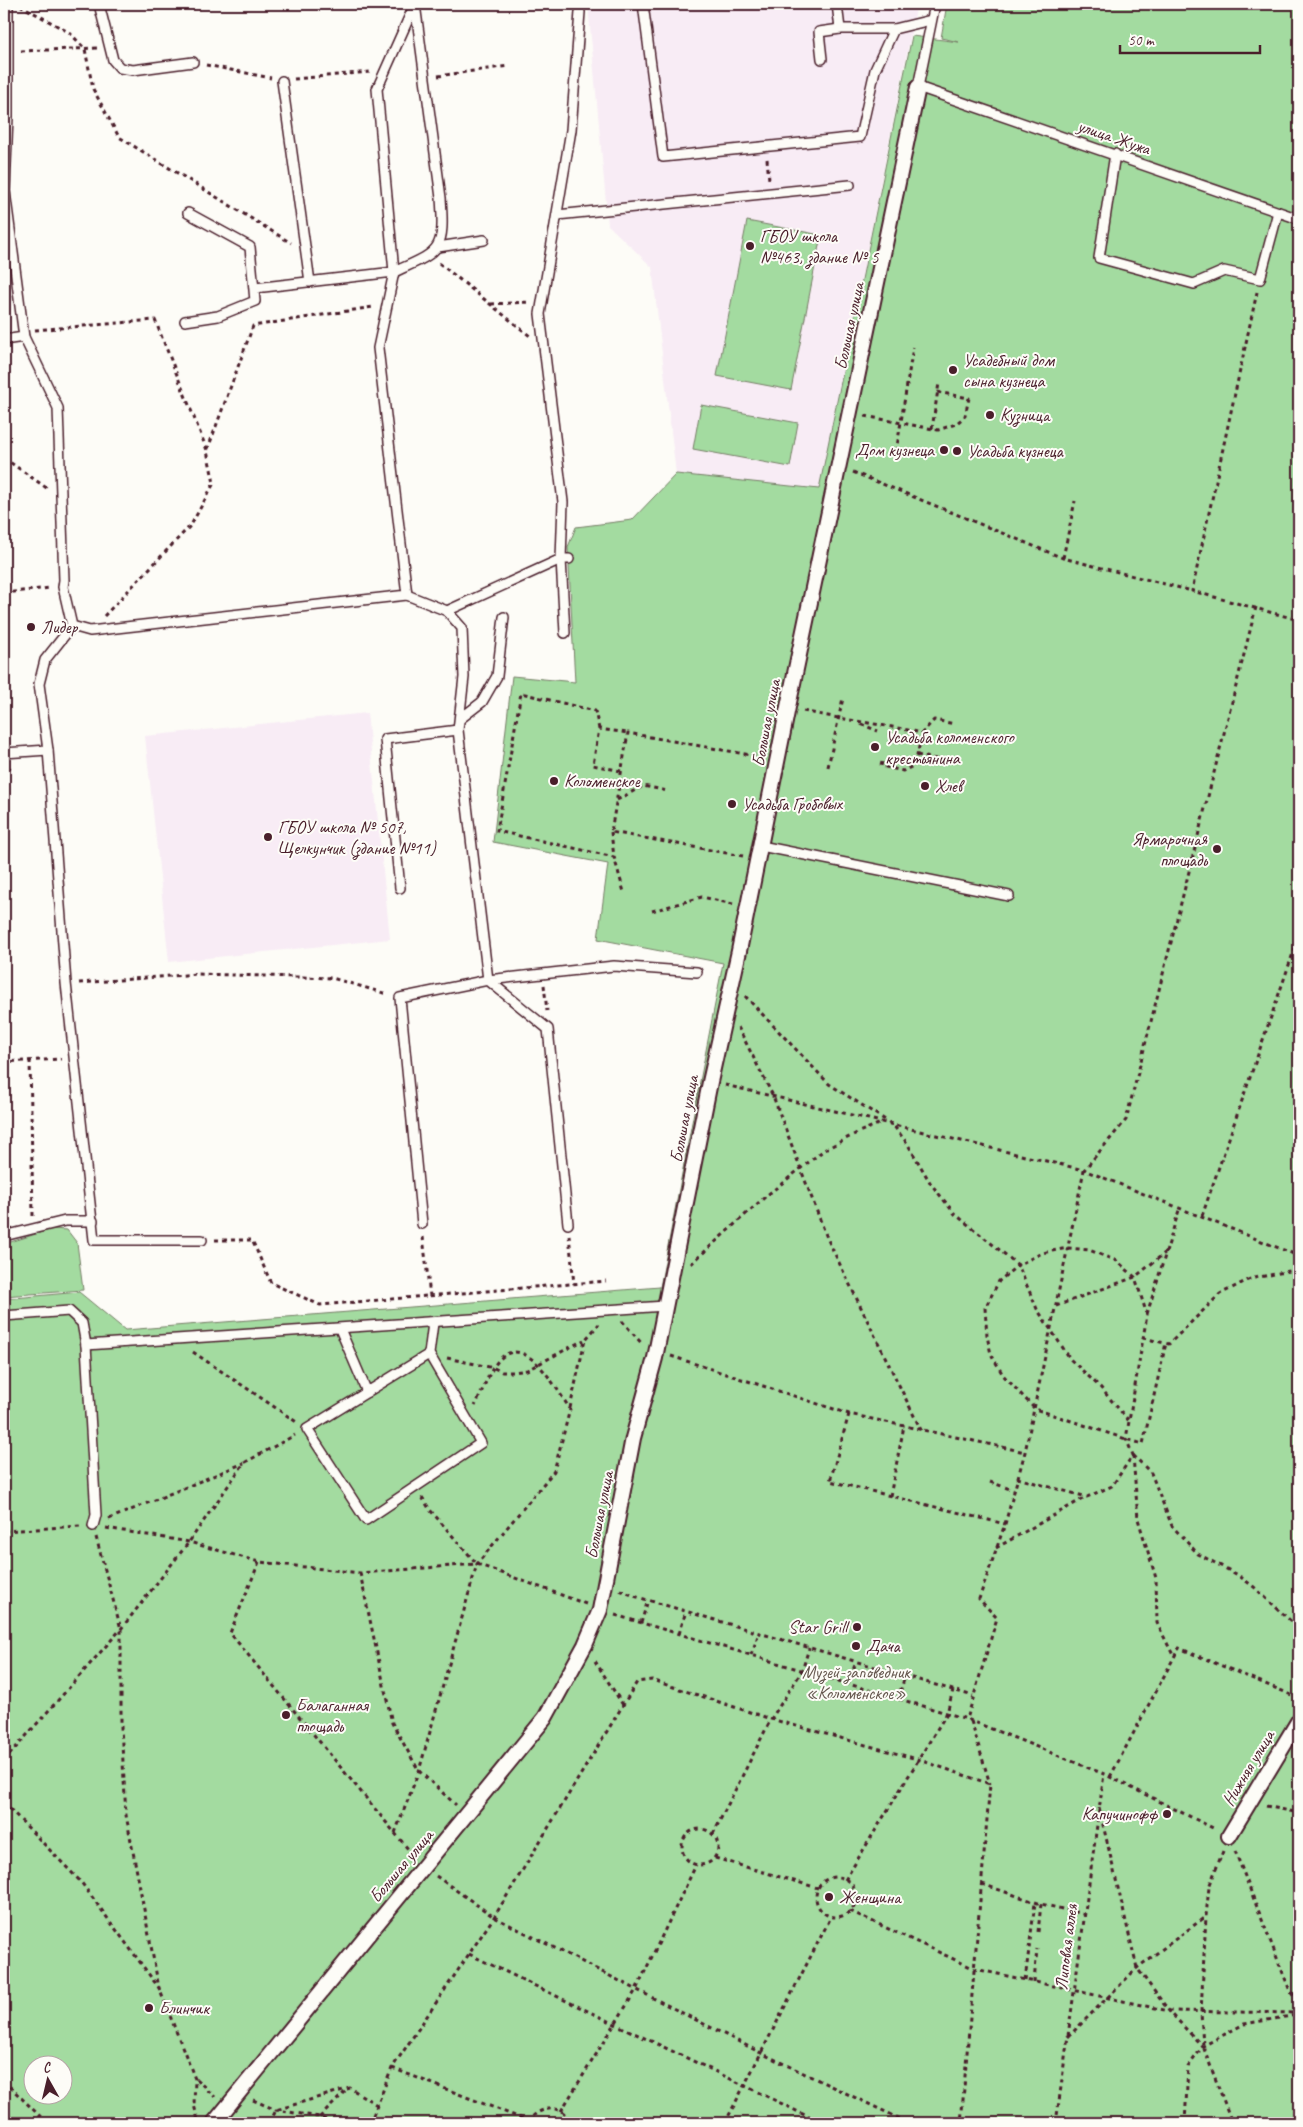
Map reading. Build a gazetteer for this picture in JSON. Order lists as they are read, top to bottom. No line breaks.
{"streets":{"street":["Большая улица","Нижняя улица"],"lane":["улица Жужа"],"path":["Липовая аллея"]},"crossings":[["улица Жужа","Большая улица"]],"parks":["Музей-заповедник «Коломенское»"],"places":["ГБОУ школа №463, здание № 5","Усадебный дом сына кузнеца","Кузница","Дом кузнеца","Усадьба кузнеца","Лидер","Усадьба коломенского крестьянина","Коломенское","Хлев","Усадьба Гробовых","ГБОУ школа № 507, Щелкунчик (здание №11)","Ярмарочная площадь","Star Grill","Дача","Балаганная площадь","Капучинофф","Женщина","Блинчик"],"scale_bar":"50 m","north":"top"}
